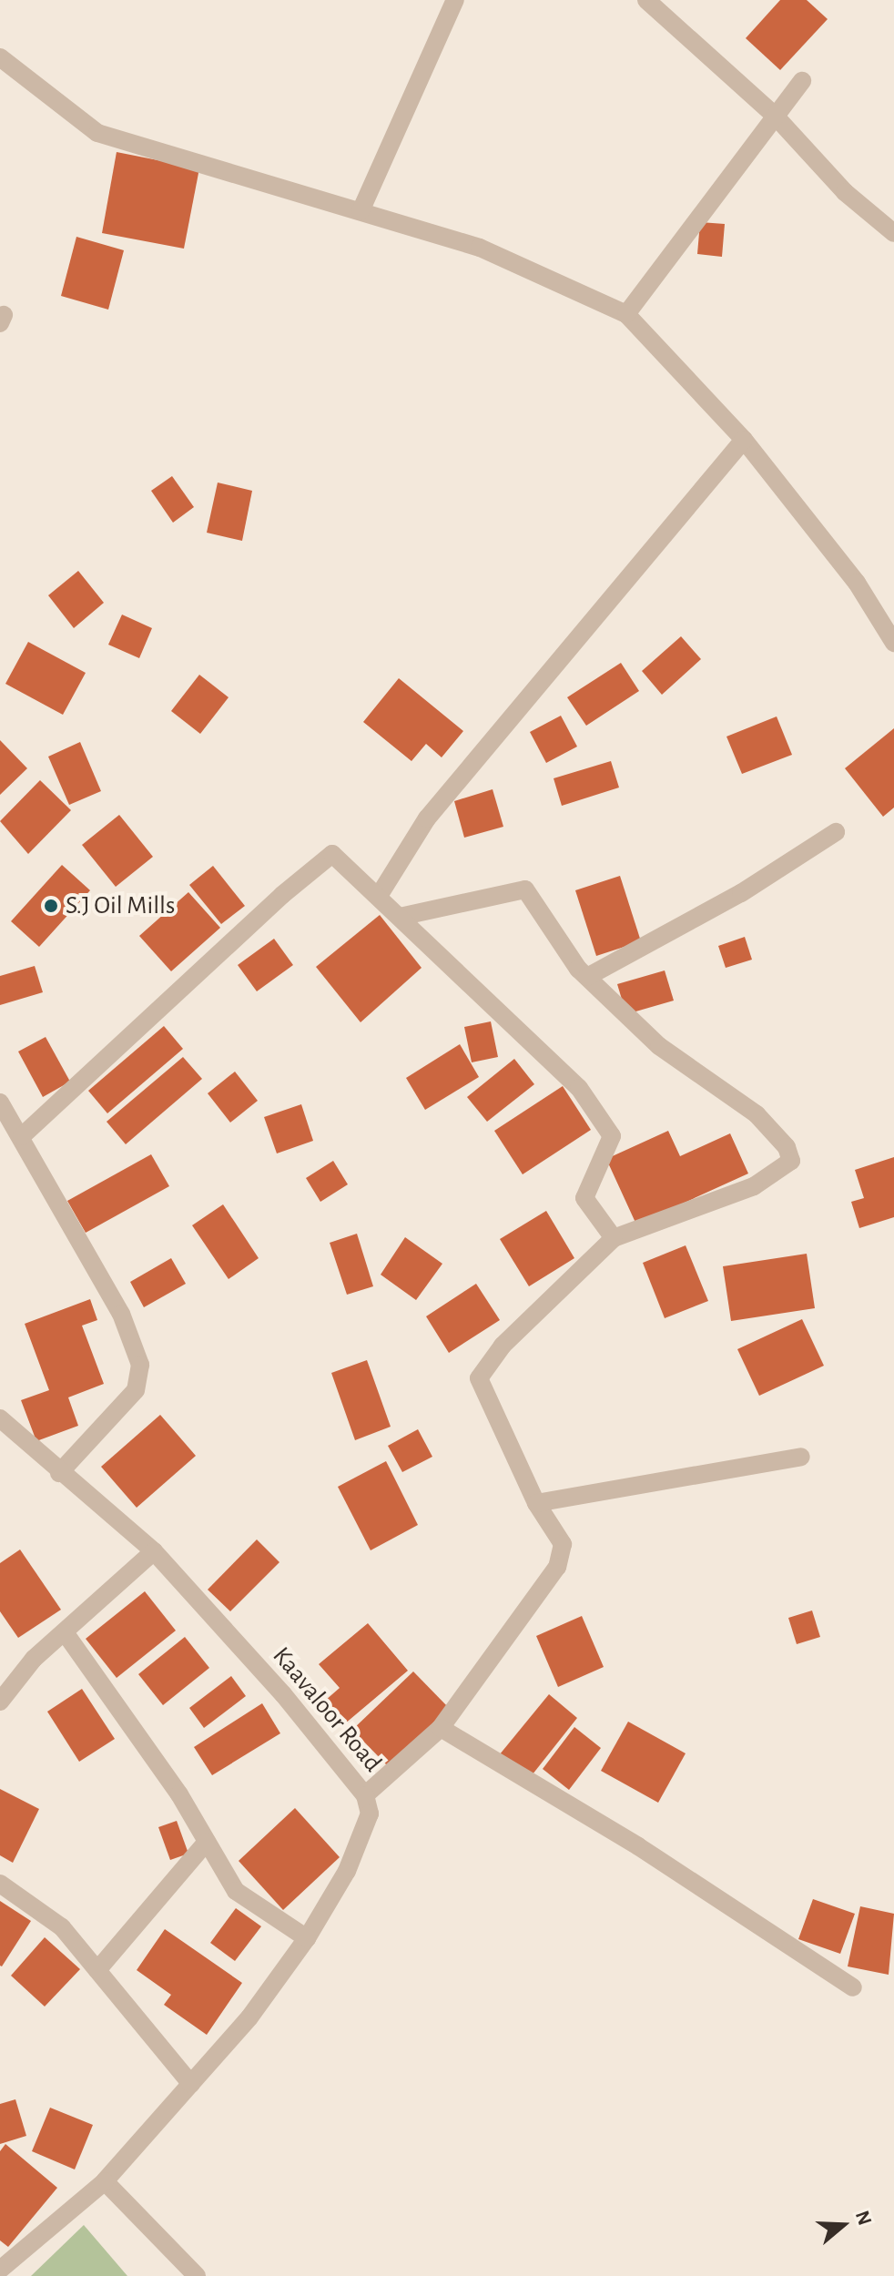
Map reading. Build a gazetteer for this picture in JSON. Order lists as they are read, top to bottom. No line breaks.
{"streets":{"street":["Kaavaloor Road"]},"places":["S.J Oil Mills"],"north":"right"}
